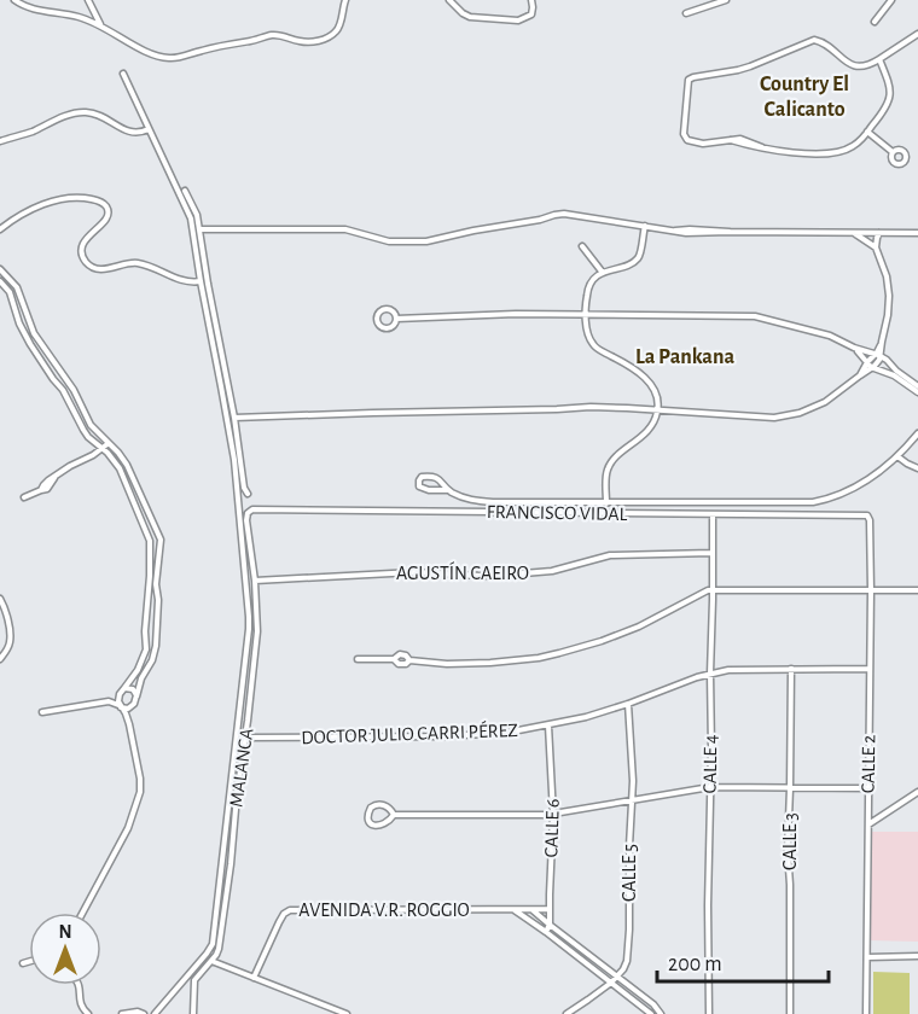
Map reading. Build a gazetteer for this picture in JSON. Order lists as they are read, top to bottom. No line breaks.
{"streets":{"street":["FRANCISCO VIDAL","AGUSTÍN CAEIRO","DOCTOR JULIO CARRI PÉREZ","CALLE 4","CALLE 2","MALANCA","CALLE 6","CALLE 3","CALLE 5","AVENIDA V.R. ROGGIO"]},"crossings":[["FRANCISCO VIDAL","CALLE 4"],["FRANCISCO VIDAL","CALLE 2"],["FRANCISCO VIDAL","MALANCA"],["AGUSTÍN CAEIRO","CALLE 4"],["AGUSTÍN CAEIRO","MALANCA"],["DOCTOR JULIO CARRI PÉREZ","CALLE 4"],["DOCTOR JULIO CARRI PÉREZ","CALLE 2"],["DOCTOR JULIO CARRI PÉREZ","MALANCA"],["DOCTOR JULIO CARRI PÉREZ","CALLE 6"],["DOCTOR JULIO CARRI PÉREZ","CALLE 3"],["DOCTOR JULIO CARRI PÉREZ","CALLE 5"],["CALLE 6","AVENIDA V.R. ROGGIO"]],"districts":["Country El Calicanto","La Pankana"],"scale_bar":"200 m","north":"top"}
